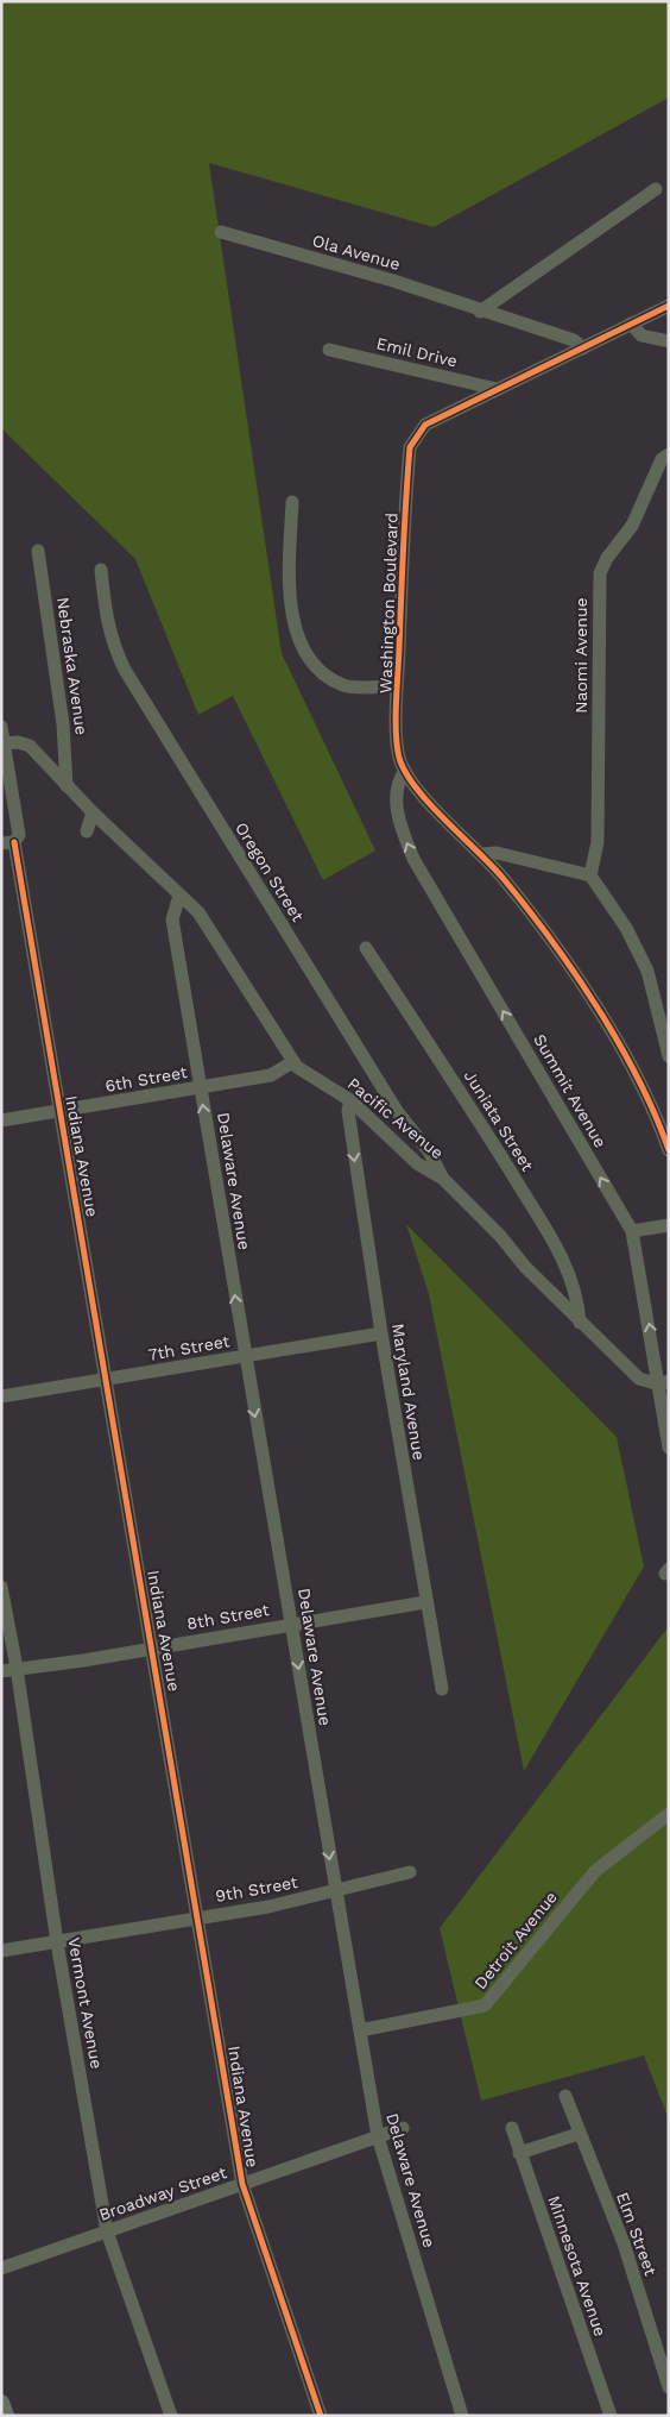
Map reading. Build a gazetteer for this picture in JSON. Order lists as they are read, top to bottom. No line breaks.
{"streets":{"street":["Ola Avenue","Emil Drive","Washington Boulevard","Naomi Avenue","Nebraska Avenue","Oregon Street","6th Street","Summit Avenue","Pacific Avenue","Juniata Street","Indiana Avenue","Delaware Avenue","7th Street","Maryland Avenue","8th Street","9th Street","Detroit Avenue","Vermont Avenue","Broadway Street","Elm Street","Minnesota Avenue"]},"crossings":[["Ola Avenue","Washington Boulevard"],["Emil Drive","Washington Boulevard"],["Washington Boulevard","Summit Avenue"],["Nebraska Avenue","Pacific Avenue"],["Oregon Street","Pacific Avenue"],["6th Street","Pacific Avenue"],["6th Street","Indiana Avenue"],["6th Street","Delaware Avenue"],["Summit Avenue","Pacific Avenue"],["Pacific Avenue","Juniata Street"],["Pacific Avenue","Indiana Avenue"],["Pacific Avenue","Delaware Avenue"],["Pacific Avenue","Maryland Avenue"],["Indiana Avenue","7th Street"],["Indiana Avenue","8th Street"],["Indiana Avenue","9th Street"],["Indiana Avenue","Broadway Street"],["Delaware Avenue","7th Street"],["Delaware Avenue","8th Street"],["Delaware Avenue","9th Street"],["Delaware Avenue","Detroit Avenue"],["Delaware Avenue","Broadway Street"],["7th Street","Maryland Avenue"],["Maryland Avenue","8th Street"],["8th Street","Vermont Avenue"],["9th Street","Vermont Avenue"],["Vermont Avenue","Broadway Street"]],"one_way":["Summit Avenue","Maryland Avenue"]}
